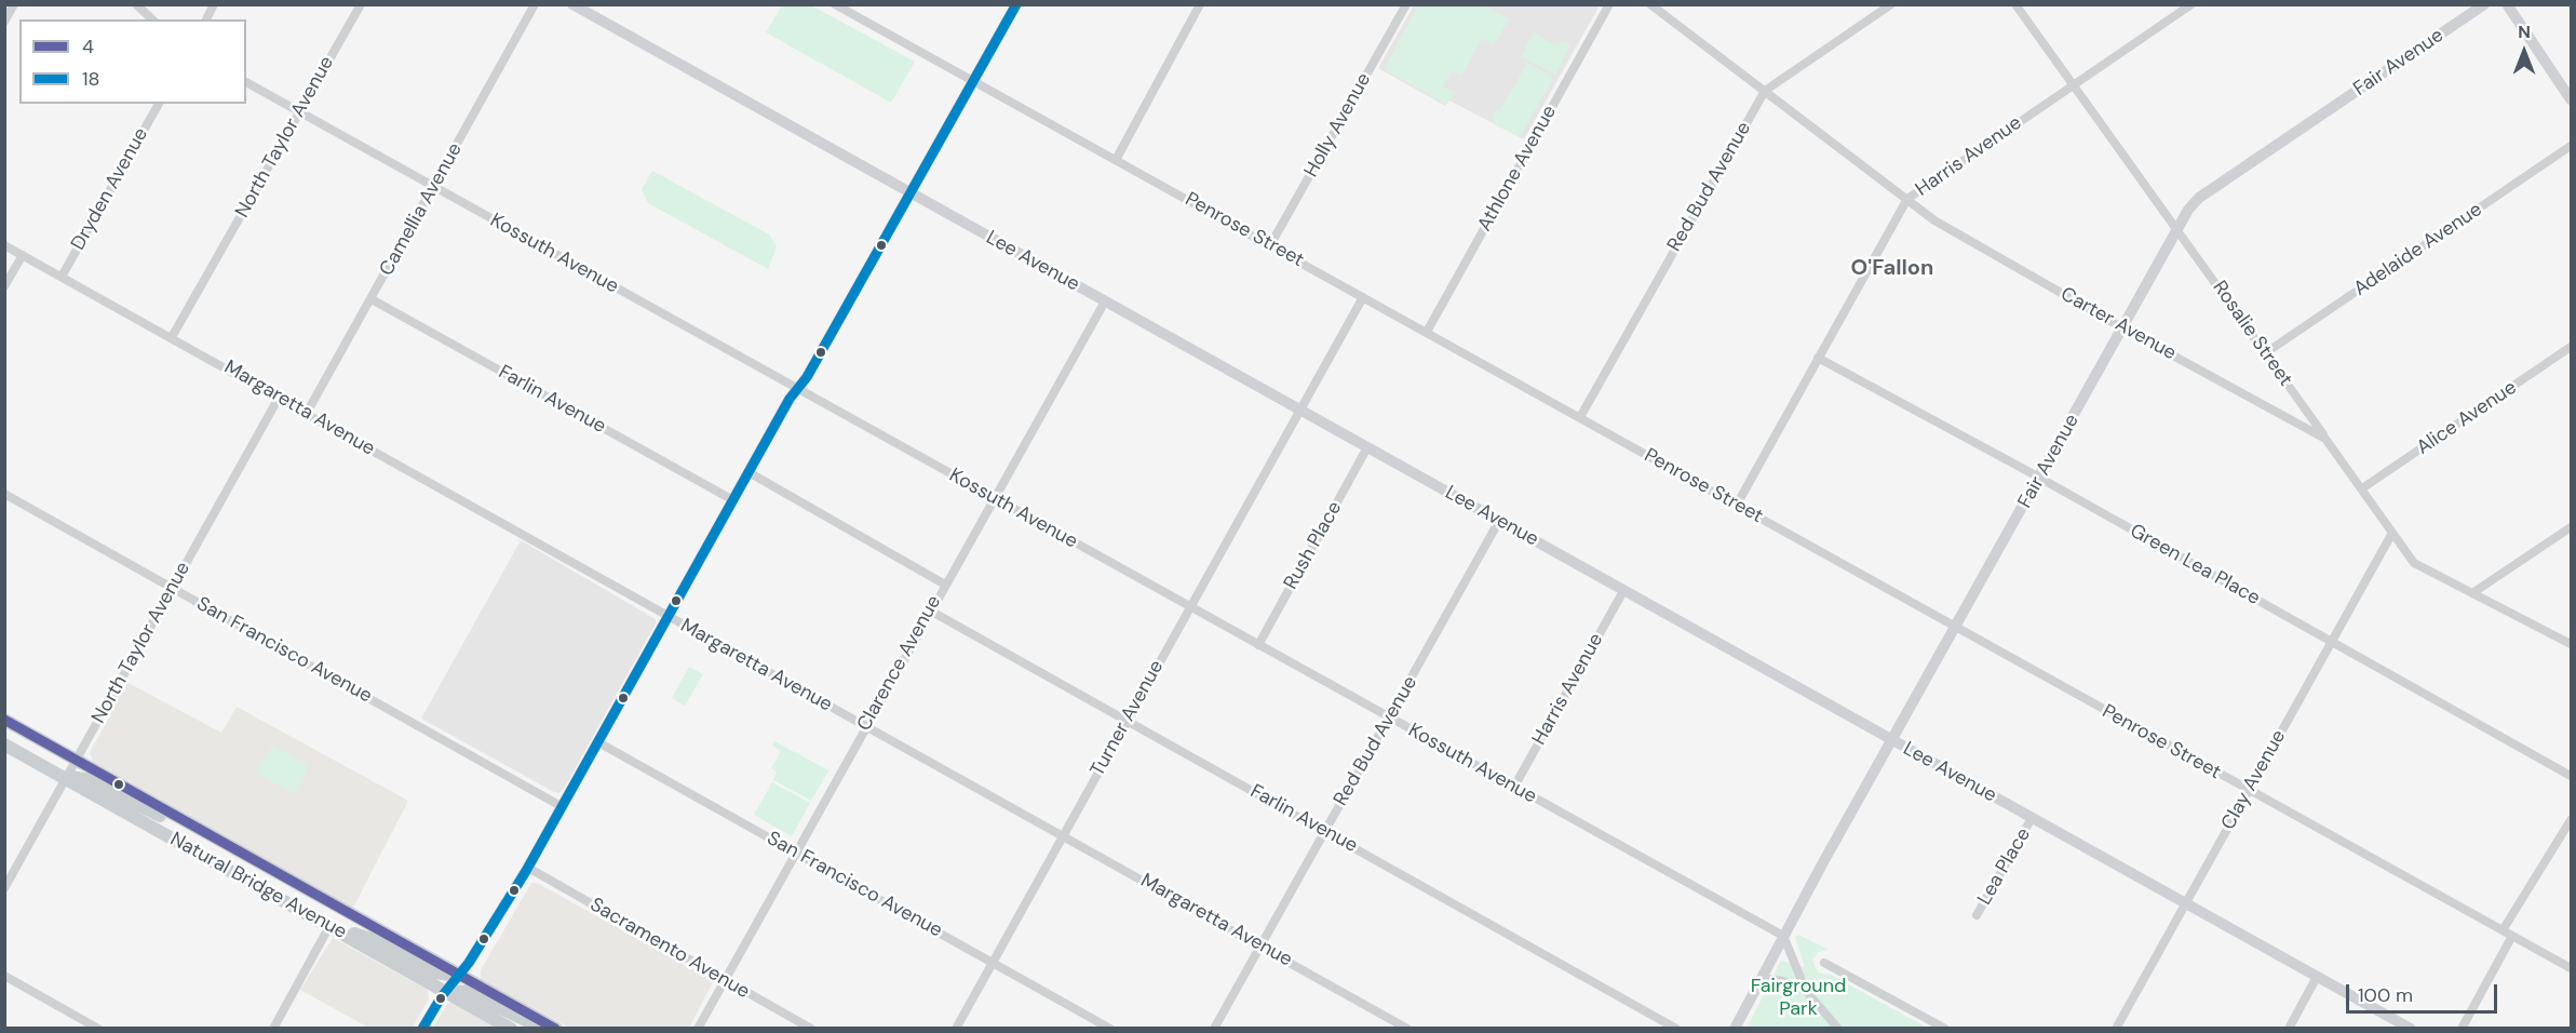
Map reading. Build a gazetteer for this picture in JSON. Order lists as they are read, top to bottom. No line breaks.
{"streets":{"main road":["Natural Bridge Avenue"],"street":["Fair Avenue","Holly Avenue","North Taylor Avenue","Harris Avenue","Athlone Avenue","Red Bud Avenue","Dryden Avenue","Camellia Avenue","Penrose Street","Adelaide Avenue","Kossuth Avenue","Lee Avenue","Carter Avenue","Rosalie Street","Farlin Avenue","Margaretta Avenue","Alice Avenue","Rush Place","Green Lea Place","San Francisco Avenue","Clarence Avenue","Turner Avenue","Clay Avenue","Lea Place","Sacramento Avenue"]},"crossings":[["Fair Avenue","Penrose Street"],["Fair Avenue","Kossuth Avenue"],["Fair Avenue","Lee Avenue"],["Fair Avenue","Carter Avenue"],["Fair Avenue","Rosalie Street"],["Fair Avenue","Green Lea Place"],["Holly Avenue","Penrose Street"],["North Taylor Avenue","Kossuth Avenue"],["North Taylor Avenue","Margaretta Avenue"],["North Taylor Avenue","San Francisco Avenue"],["North Taylor Avenue","Natural Bridge Avenue"],["Harris Avenue","Penrose Street"],["Harris Avenue","Kossuth Avenue"],["Harris Avenue","Lee Avenue"],["Harris Avenue","Carter Avenue"],["Harris Avenue","Rosalie Street"],["Harris Avenue","Green Lea Place"],["Athlone Avenue","Penrose Street"],["Red Bud Avenue","Penrose Street"],["Red Bud Avenue","Kossuth Avenue"],["Red Bud Avenue","Lee Avenue"],["Red Bud Avenue","Carter Avenue"],["Red Bud Avenue","Farlin Avenue"],["Red Bud Avenue","Margaretta Avenue"],["Dryden Avenue","Margaretta Avenue"],["Camellia Avenue","Kossuth Avenue"],["Camellia Avenue","Farlin Avenue"],["Camellia Avenue","Margaretta Avenue"],["Penrose Street","Clay Avenue"],["Adelaide Avenue","Rosalie Street"],["Kossuth Avenue","Rush Place"],["Kossuth Avenue","Clarence Avenue"],["Kossuth Avenue","Turner Avenue"],["Lee Avenue","Rush Place"],["Lee Avenue","Clarence Avenue"],["Lee Avenue","Turner Avenue"],["Lee Avenue","Clay Avenue"],["Lee Avenue","Lea Place"],["Carter Avenue","Rosalie Street"],["Carter Avenue","Alice Avenue"],["Carter Avenue","Clay Avenue"],["Farlin Avenue","Clarence Avenue"],["Farlin Avenue","Turner Avenue"],["Margaretta Avenue","Clarence Avenue"],["Margaretta Avenue","Turner Avenue"],["Green Lea Place","Clay Avenue"],["San Francisco Avenue","Clarence Avenue"],["San Francisco Avenue","Turner Avenue"],["Clarence Avenue","Sacramento Avenue"]],"districts":["O'Fallon"],"parks":["Fairground Park"],"lines":["transit line 18","transit line 4"],"legend":["4","18"],"scale_bar":"100 m","north":"top"}
